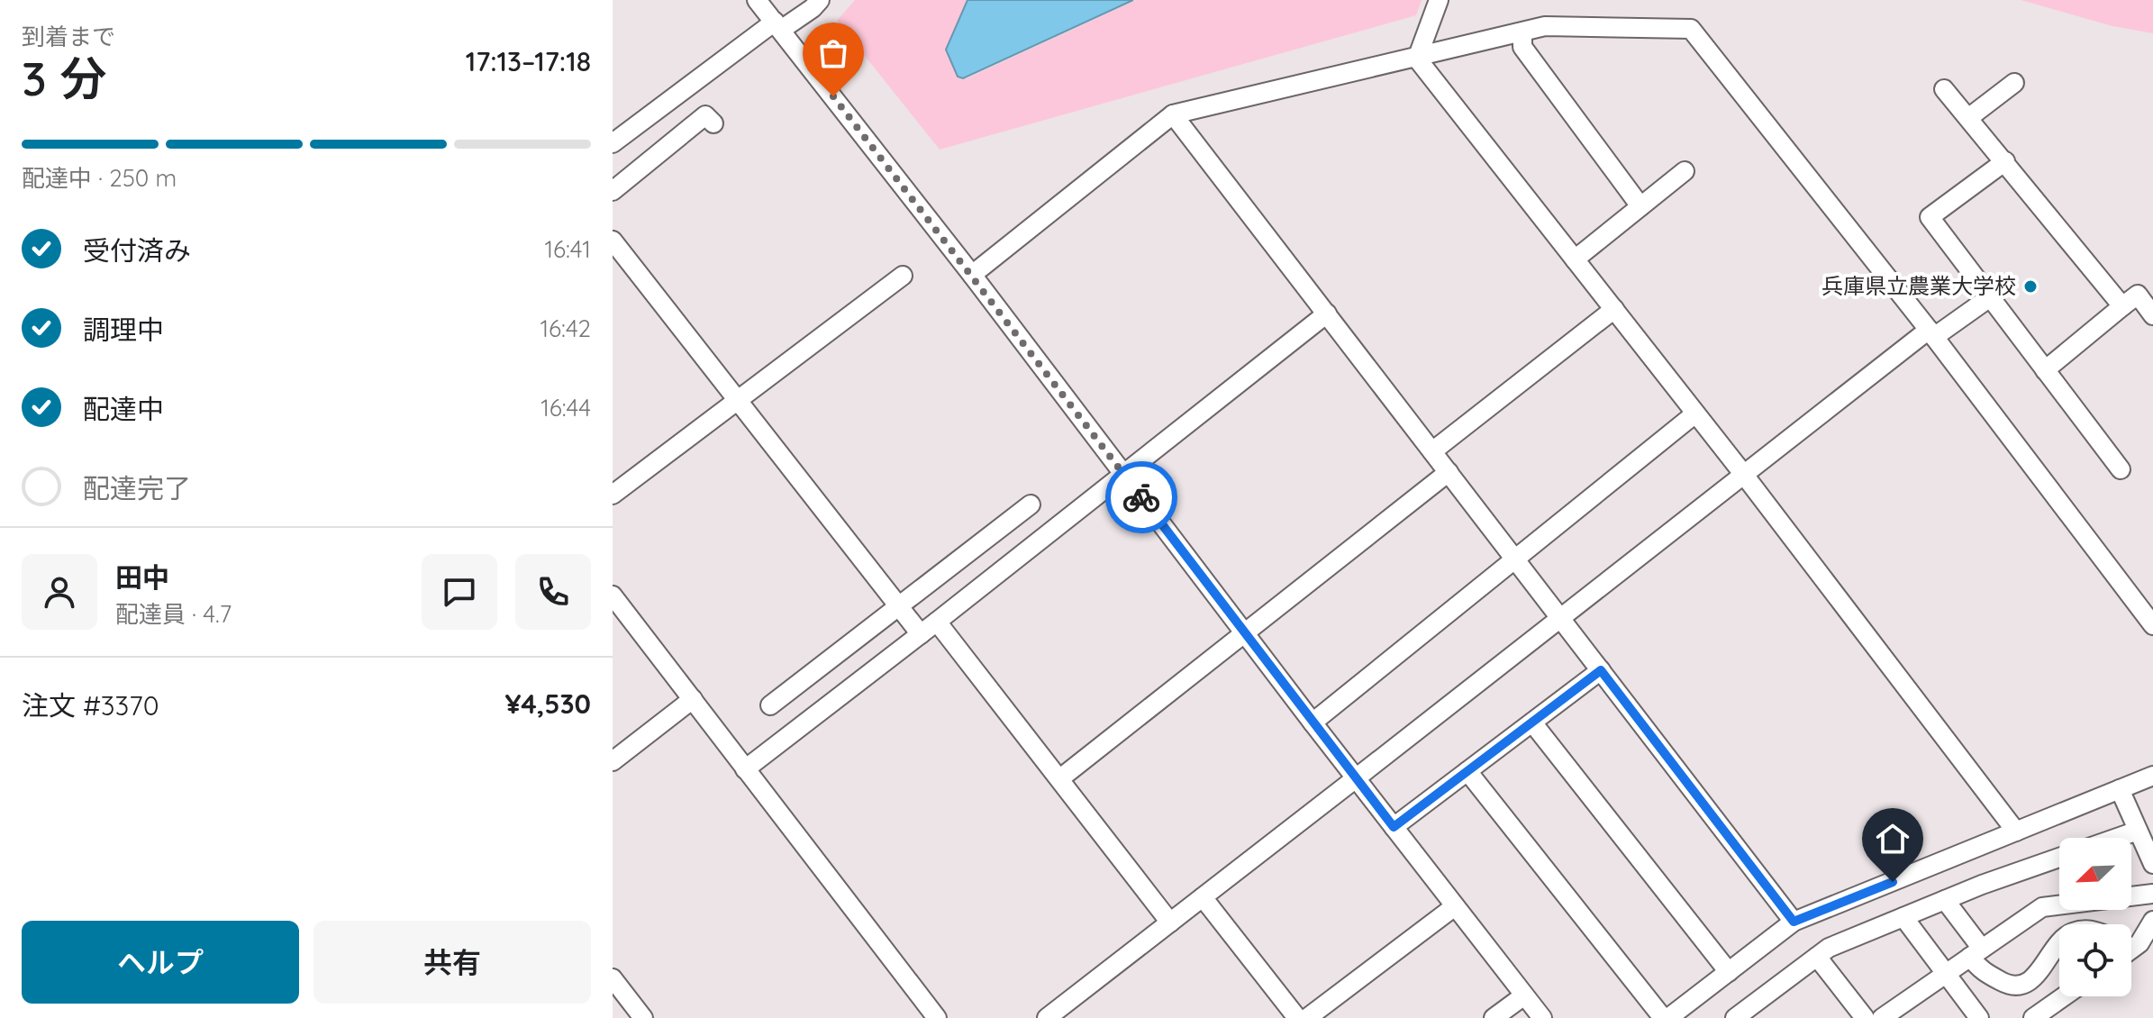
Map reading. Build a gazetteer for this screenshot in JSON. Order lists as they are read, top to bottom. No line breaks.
{"places":["兵庫県立農業大学校"],"north":"bottom left","page":{"heading":["3 分","到着まで","17:13–17:18"],"panel":["田中","配達員 · 4.7","注文 #3370","¥4,530"],"bar":"配達中 · 250 m","list":[["受付済み","16:41"],["調理中","16:42"],["配達中","16:44"],"配達完了"],"buttons":["ヘルプ","共有"]}}
